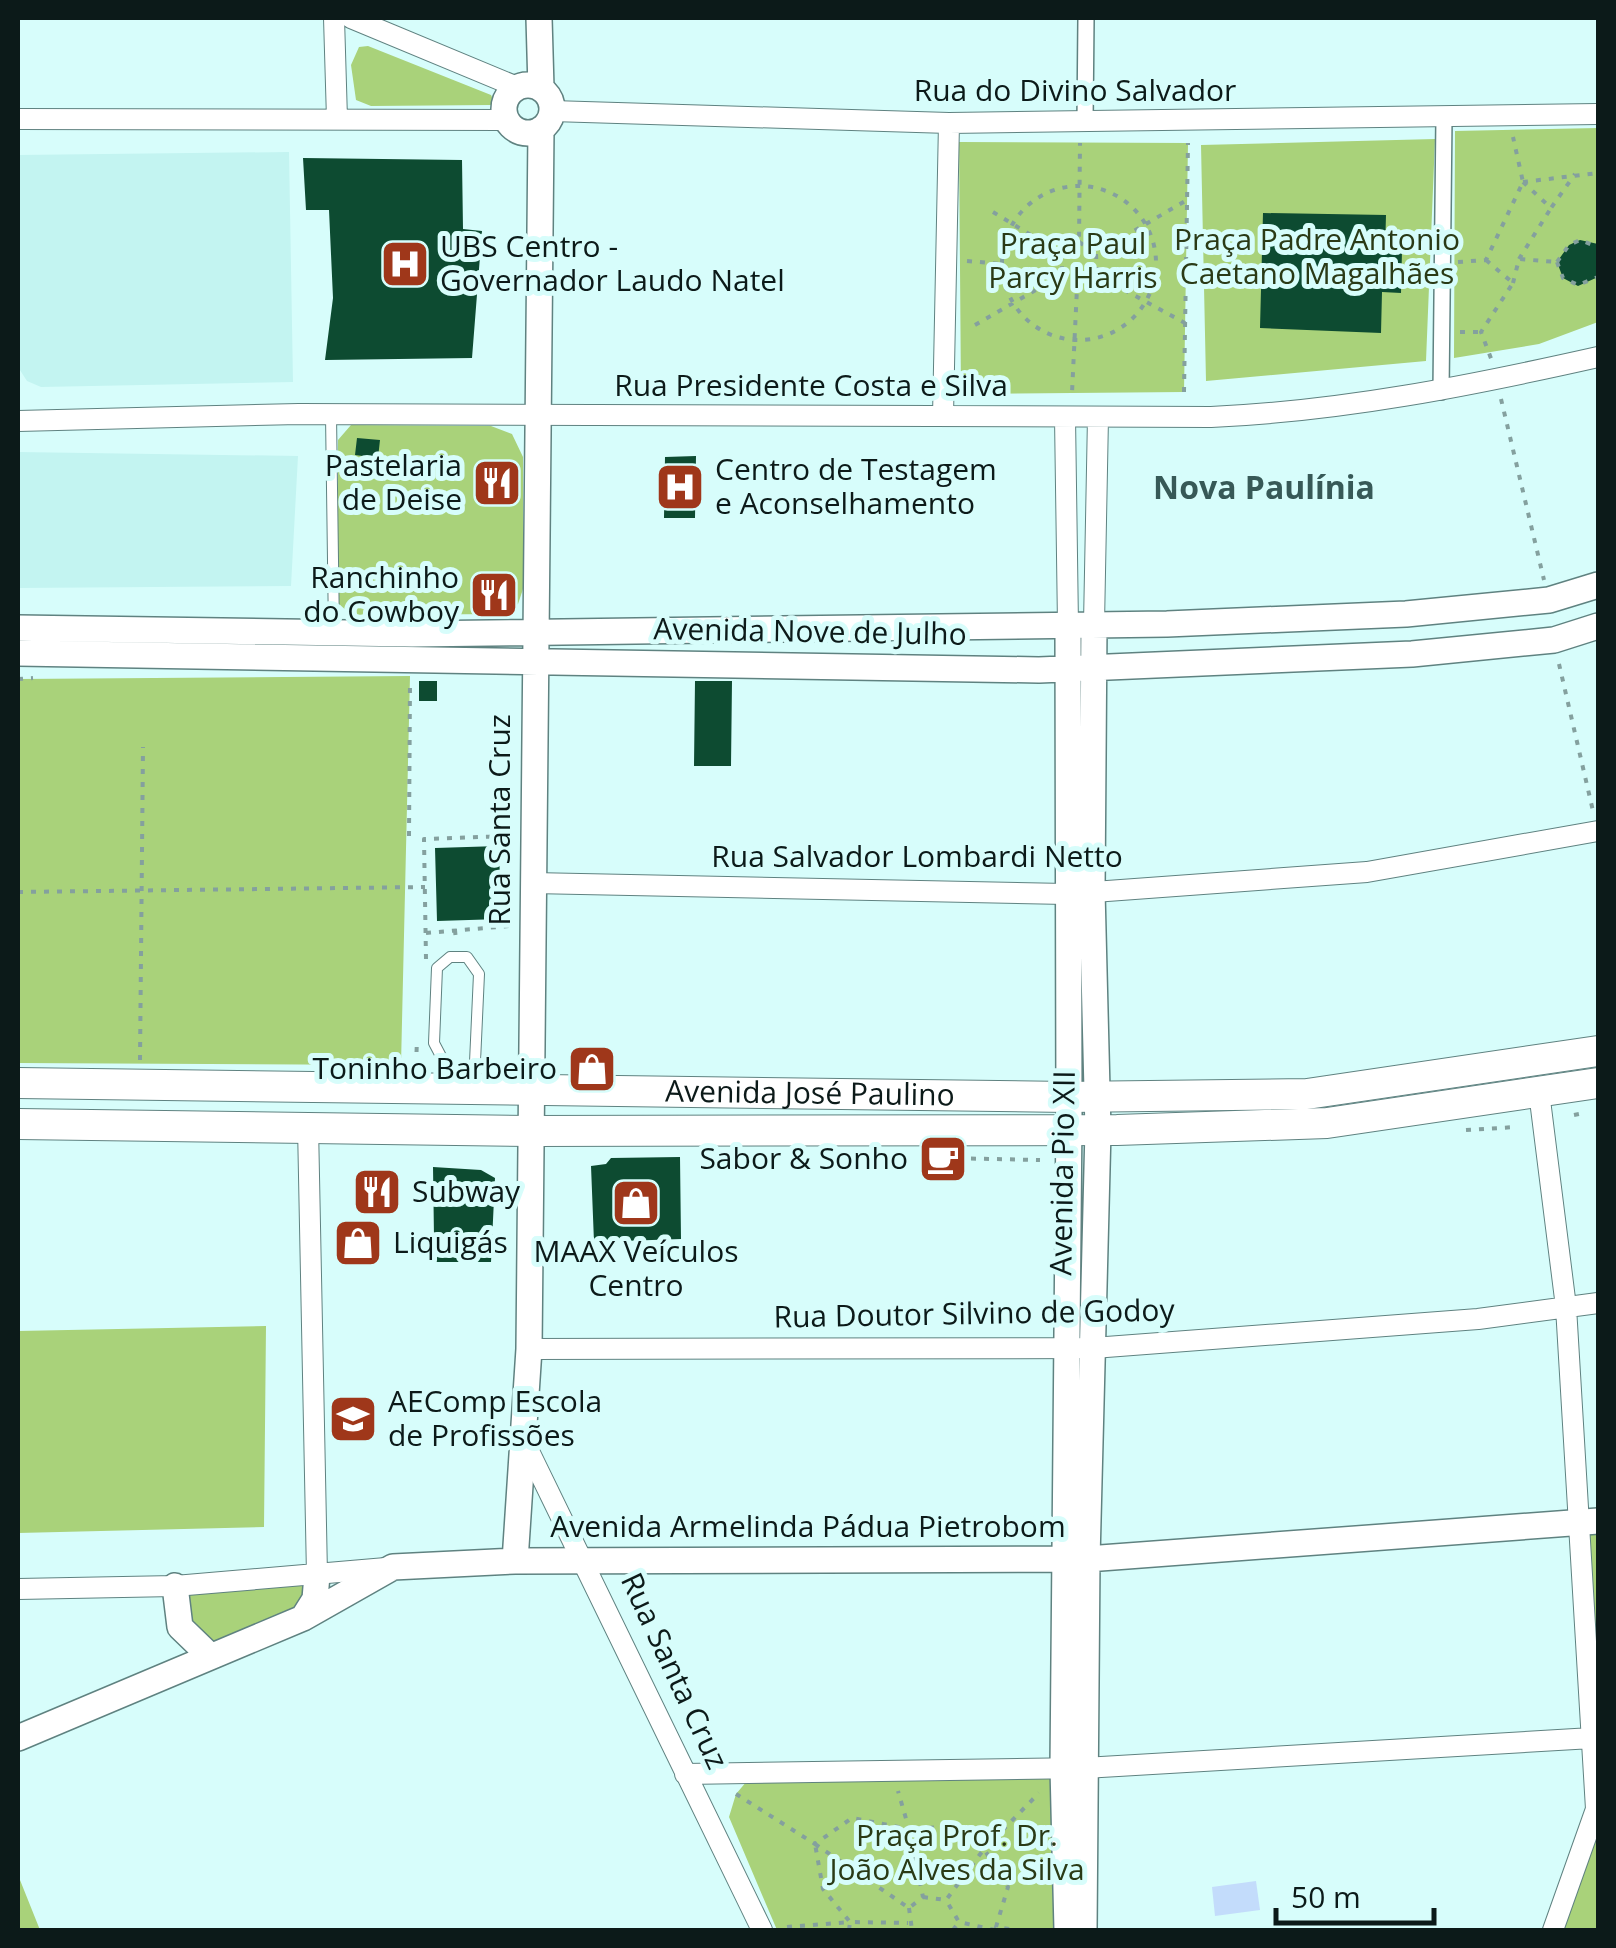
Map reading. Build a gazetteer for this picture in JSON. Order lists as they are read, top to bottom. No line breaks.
{"streets":{"main road":["Avenida José Paulino"],"street":["Rua do Divino Salvador","Rua Presidente Costa e Silva","Avenida Nove de Julho","Rua Santa Cruz","Rua Salvador Lombardi Netto","Avenida Pio XII","Rua Doutor Silvino de Godoy","Avenida Armelinda Pádua Pietrobom"]},"crossings":[["Rua do Divino Salvador","Rua Santa Cruz"],["Rua Presidente Costa e Silva","Rua Santa Cruz"],["Rua Presidente Costa e Silva","Avenida Pio XII"],["Avenida Nove de Julho","Rua Santa Cruz"],["Avenida Nove de Julho","Avenida Pio XII"],["Rua Santa Cruz","Rua Salvador Lombardi Netto"],["Rua Santa Cruz","Avenida José Paulino"],["Rua Santa Cruz","Rua Doutor Silvino de Godoy"],["Rua Santa Cruz","Avenida Armelinda Pádua Pietrobom"],["Rua Salvador Lombardi Netto","Avenida Pio XII"],["Avenida José Paulino","Avenida Pio XII"],["Avenida Pio XII","Rua Doutor Silvino de Godoy"],["Avenida Pio XII","Avenida Armelinda Pádua Pietrobom"]],"districts":["Nova Paulínia"],"parks":["Praça Padre Antonio Caetano Magalhães","Praça Paul Parcy Harris","Praça Prof. Dr. João Alves da Silva"],"places":{"hospital":["UBS Centro - Governador Laudo Natel","Centro de Testagem e Aconselhamento"],"restaurant":["Pastelaria de Deise","Ranchinho do Cowboy","Subway"],"shop":["Toninho Barbeiro","MAAX Veículos Centro","Liquigás"],"cafe":["Sabor & Sonho"],"school or university":["AEComp Escola de Profissões"]},"scale_bar":"50 m"}
